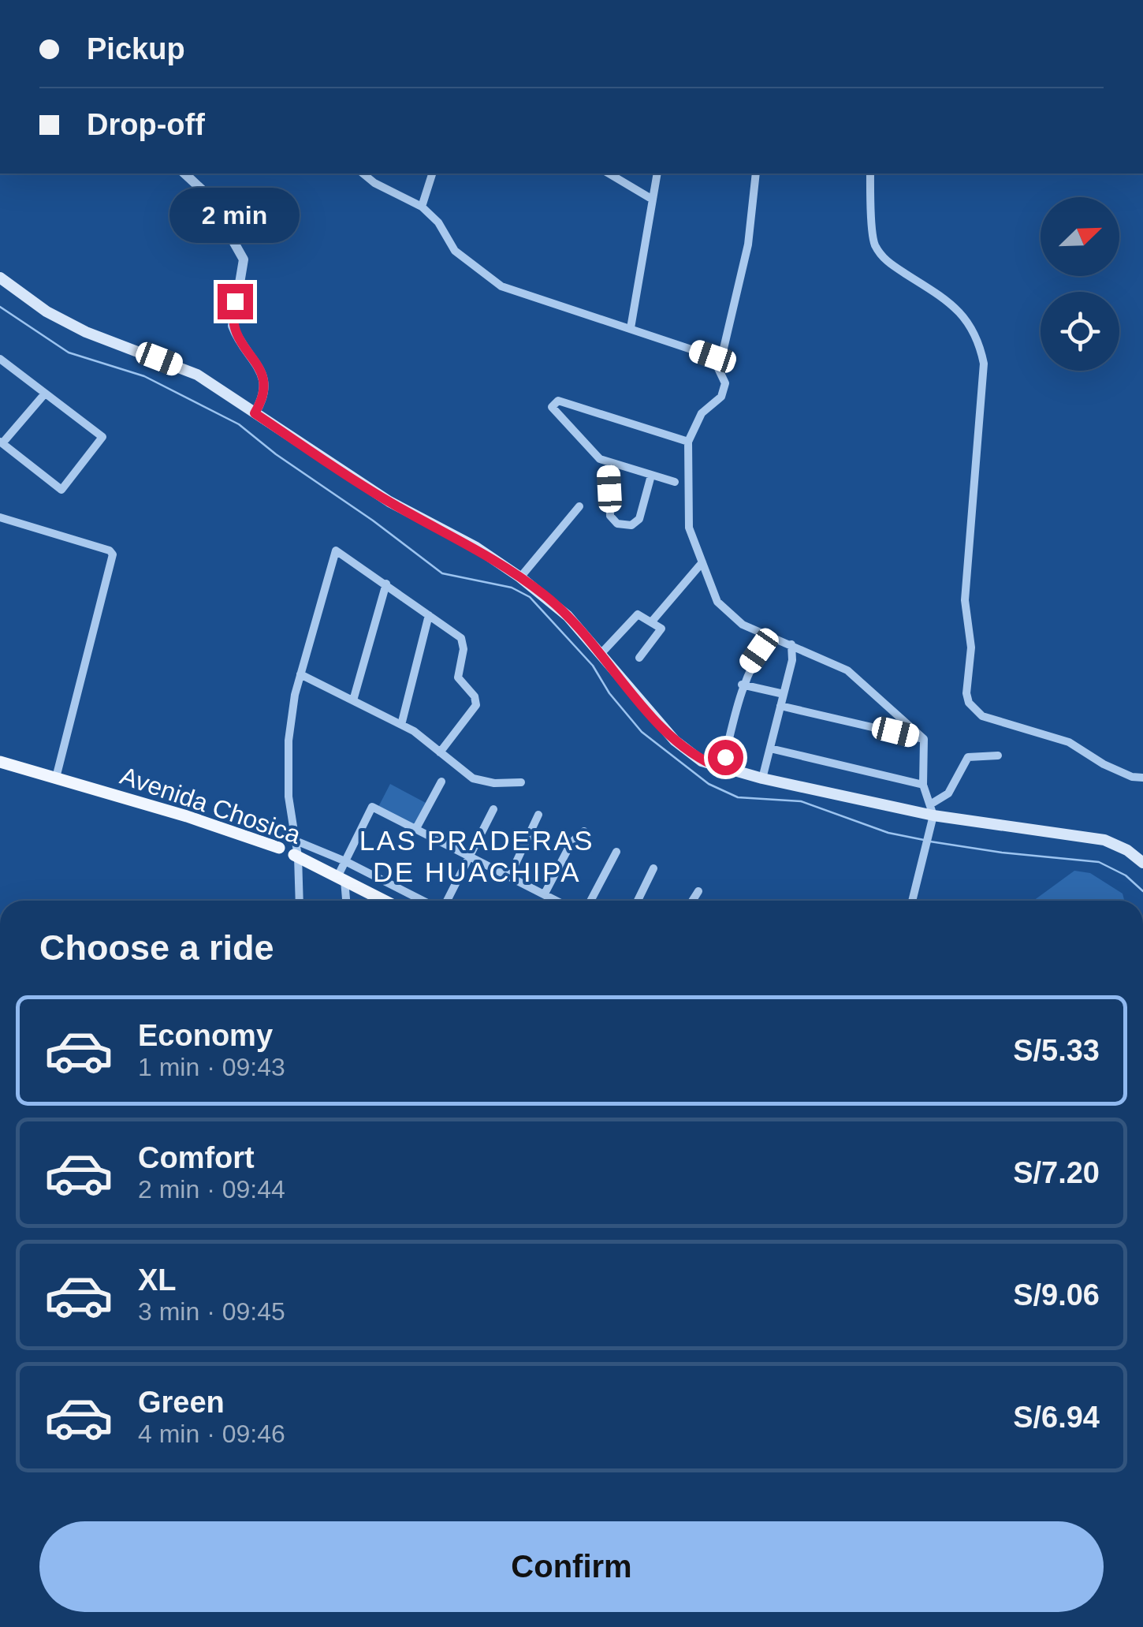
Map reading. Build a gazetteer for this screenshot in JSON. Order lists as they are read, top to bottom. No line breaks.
{"streets":{"main road":["Avenida Chosica"]},"districts":["LAS PRADERAS DE HUACHIPA"],"north":"top right","page":{"banner":["Pickup","Drop-off"],"bubble":"2 min","heading":"Choose a ride","list":[{"name":"Economy","note":"1 min · 09:43","value":"S/5.33"},{"name":"Comfort","note":"2 min · 09:44","value":"S/7.20"},{"name":"XL","note":"3 min · 09:45","value":"S/9.06"},{"name":"Green","note":"4 min · 09:46","value":"S/6.94"}],"buttons":"Confirm"}}
